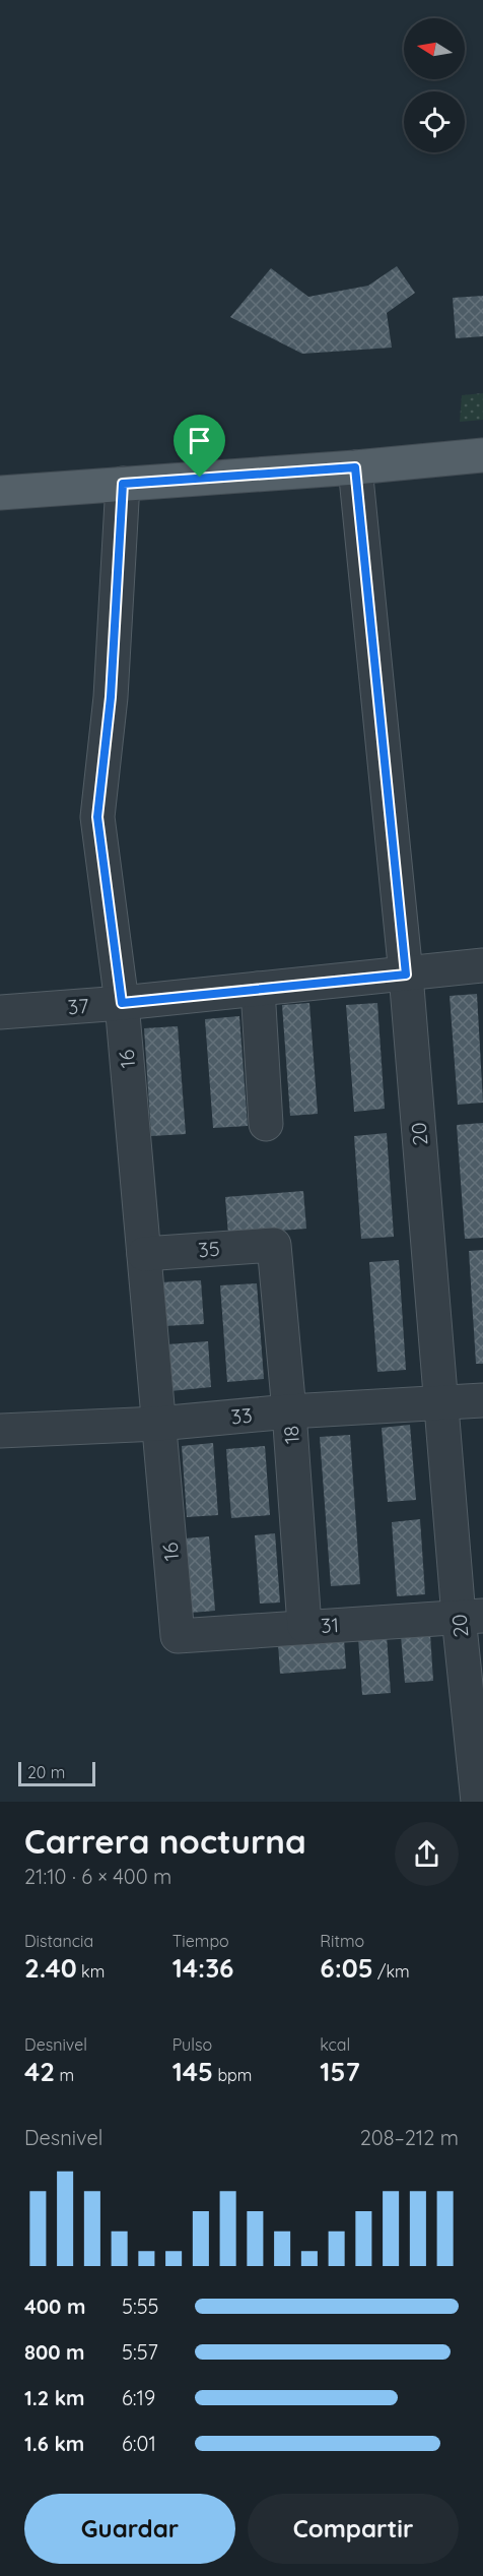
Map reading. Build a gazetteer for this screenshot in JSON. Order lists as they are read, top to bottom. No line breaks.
{"streets":{"street":["37","16","20","35","33","18","31"]},"crossings":[["37","16"],["37","20"],["16","35"],["16","33"],["16","31"],["20","33"],["20","31"],["35","18"],["33","18"],["18","31"]],"scale_bar":"20 m","north":"left","page":{"scale":"20 m","heading":["Carrera nocturna","21:10 · 6 × 400 m"],"stats":[["Distancia","2.40 km"],["Tiempo","14:36"],["Ritmo","6:05 /km"],["Desnivel","42 m"],["Pulso","145 bpm"],["kcal","157"]],"chart":["Desnivel","208–212 m"],"list":[{"name":"400 m","note":"5:55"},{"name":"800 m","note":"5:57"},{"name":"1.2 km","note":"6:19"},{"name":"1.6 km","note":"6:01"}],"buttons":["Guardar","Compartir"]}}
